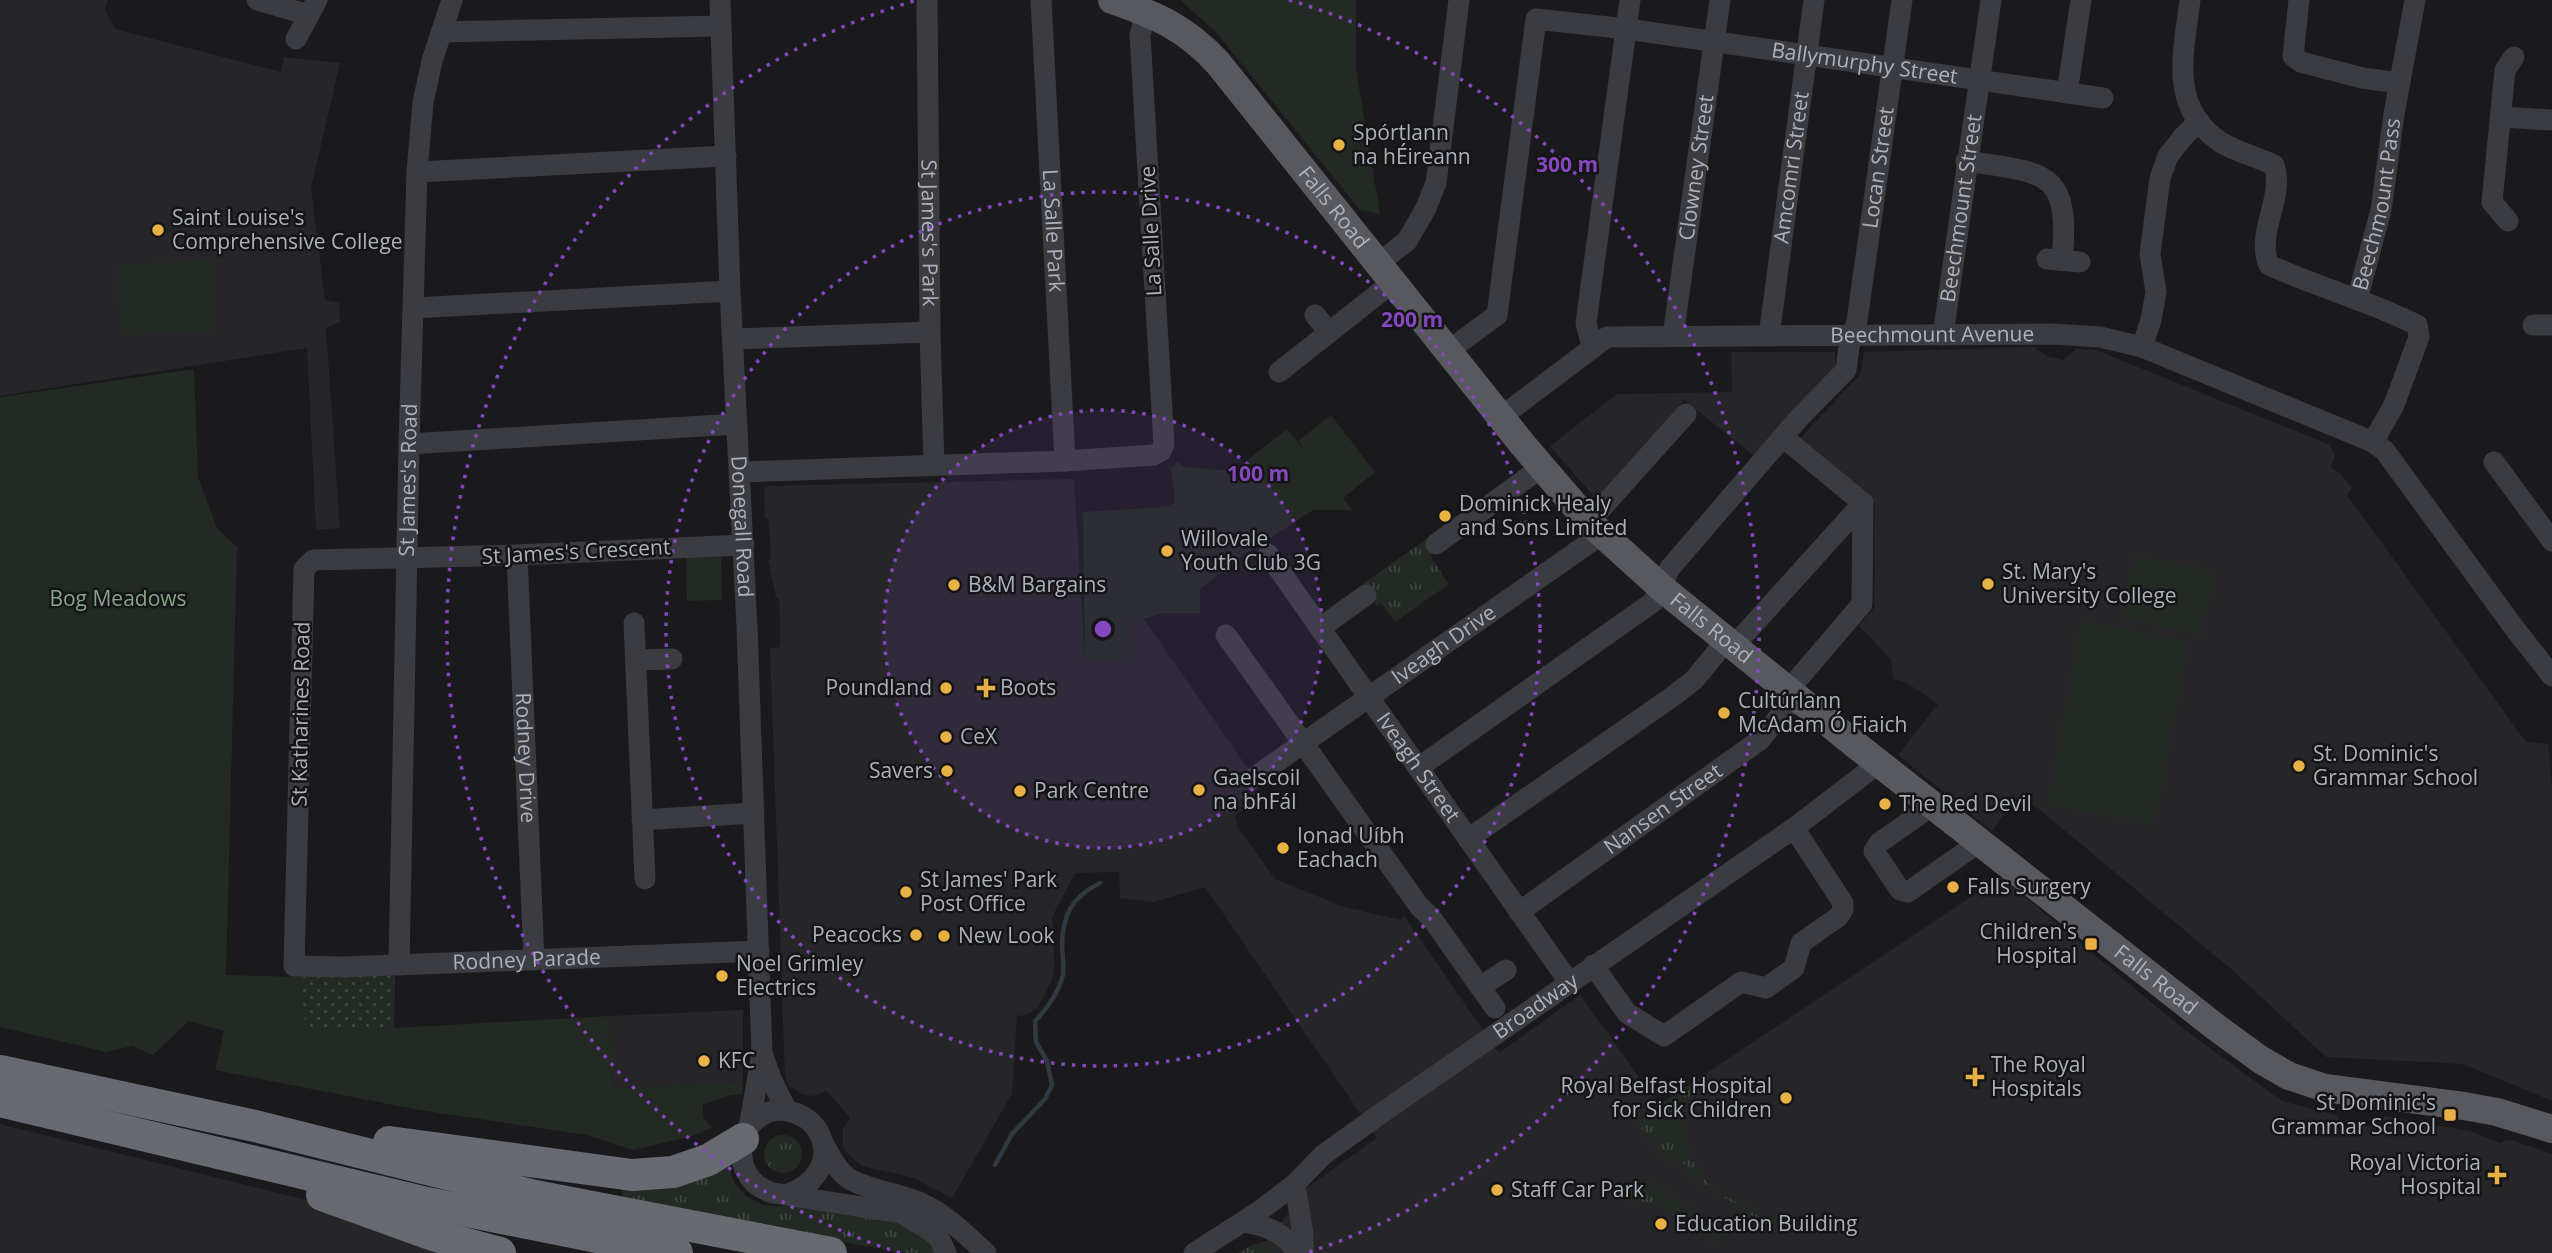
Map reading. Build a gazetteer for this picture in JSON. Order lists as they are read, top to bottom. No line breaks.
{"streets":{"main road":["Falls Road"],"street":["Ballymurphy Street","Locan Street","Clowney Street","Amcomri Street","Beechmount Pass","Beechmount Street","La Salle Park","La Salle Drive","St James's Park","Beechmount Avenue","St James's Road","Donegall Road","St James's Crescent","Iveagh Drive","St Katharines Road","Rodney Drive","Iveagh Street","Nansen Street","Rodney Parade","Broadway"]},"crossings":[["Ballymurphy Street","Locan Street"],["Ballymurphy Street","Clowney Street"],["Ballymurphy Street","Amcomri Street"],["Ballymurphy Street","Falls Road"],["Ballymurphy Street","Beechmount Street"],["Locan Street","Falls Road"],["Locan Street","Beechmount Avenue"],["Locan Street","Iveagh Street"],["Clowney Street","Beechmount Avenue"],["Amcomri Street","Beechmount Avenue"],["Beechmount Pass","Beechmount Avenue"],["Falls Road","La Salle Drive"],["Falls Road","Beechmount Avenue"],["Falls Road","Iveagh Drive"],["Falls Road","Nansen Street"],["Falls Road","Broadway"],["Beechmount Street","Beechmount Avenue"],["La Salle Park","La Salle Drive"],["St James's Road","St James's Crescent"],["St James's Road","St Katharines Road"],["St James's Road","Rodney Parade"],["Donegall Road","St James's Crescent"],["Donegall Road","Rodney Parade"],["St James's Crescent","St Katharines Road"],["St James's Crescent","Rodney Drive"],["Iveagh Drive","Iveagh Street"],["St Katharines Road","Rodney Parade"],["Rodney Drive","Rodney Parade"],["Iveagh Street","Nansen Street"],["Iveagh Street","Broadway"]],"parks":["Bog Meadows"],"places":{"other":["Spórtlann na hÉireann","Saint Louise's Comprehensive College","Dominick Healy and Sons Limited","Willovale Youth Club 3G","St. Mary's University College","B&M Bargains","Poundland","Cultúrlann McAdam Ó Fiaich","CeX","St. Dominic's Grammar School","Savers","Gaelscoil na bhFál","Park Centre","The Red Devil","Ionad Uíbh Eachach","Falls Surgery","St James' Park Post Office","Peacocks","New Look","Noel Grimley Electrics","KFC","Royal Belfast Hospital for Sick Children","Staff Car Park","Education Building"],"health":["Boots","The Royal Hospitals","Royal Victoria Hospital"],"transit":["Children's Hospital","St Dominic's Grammar School"]},"rings":["300 m","200 m","100 m"]}
